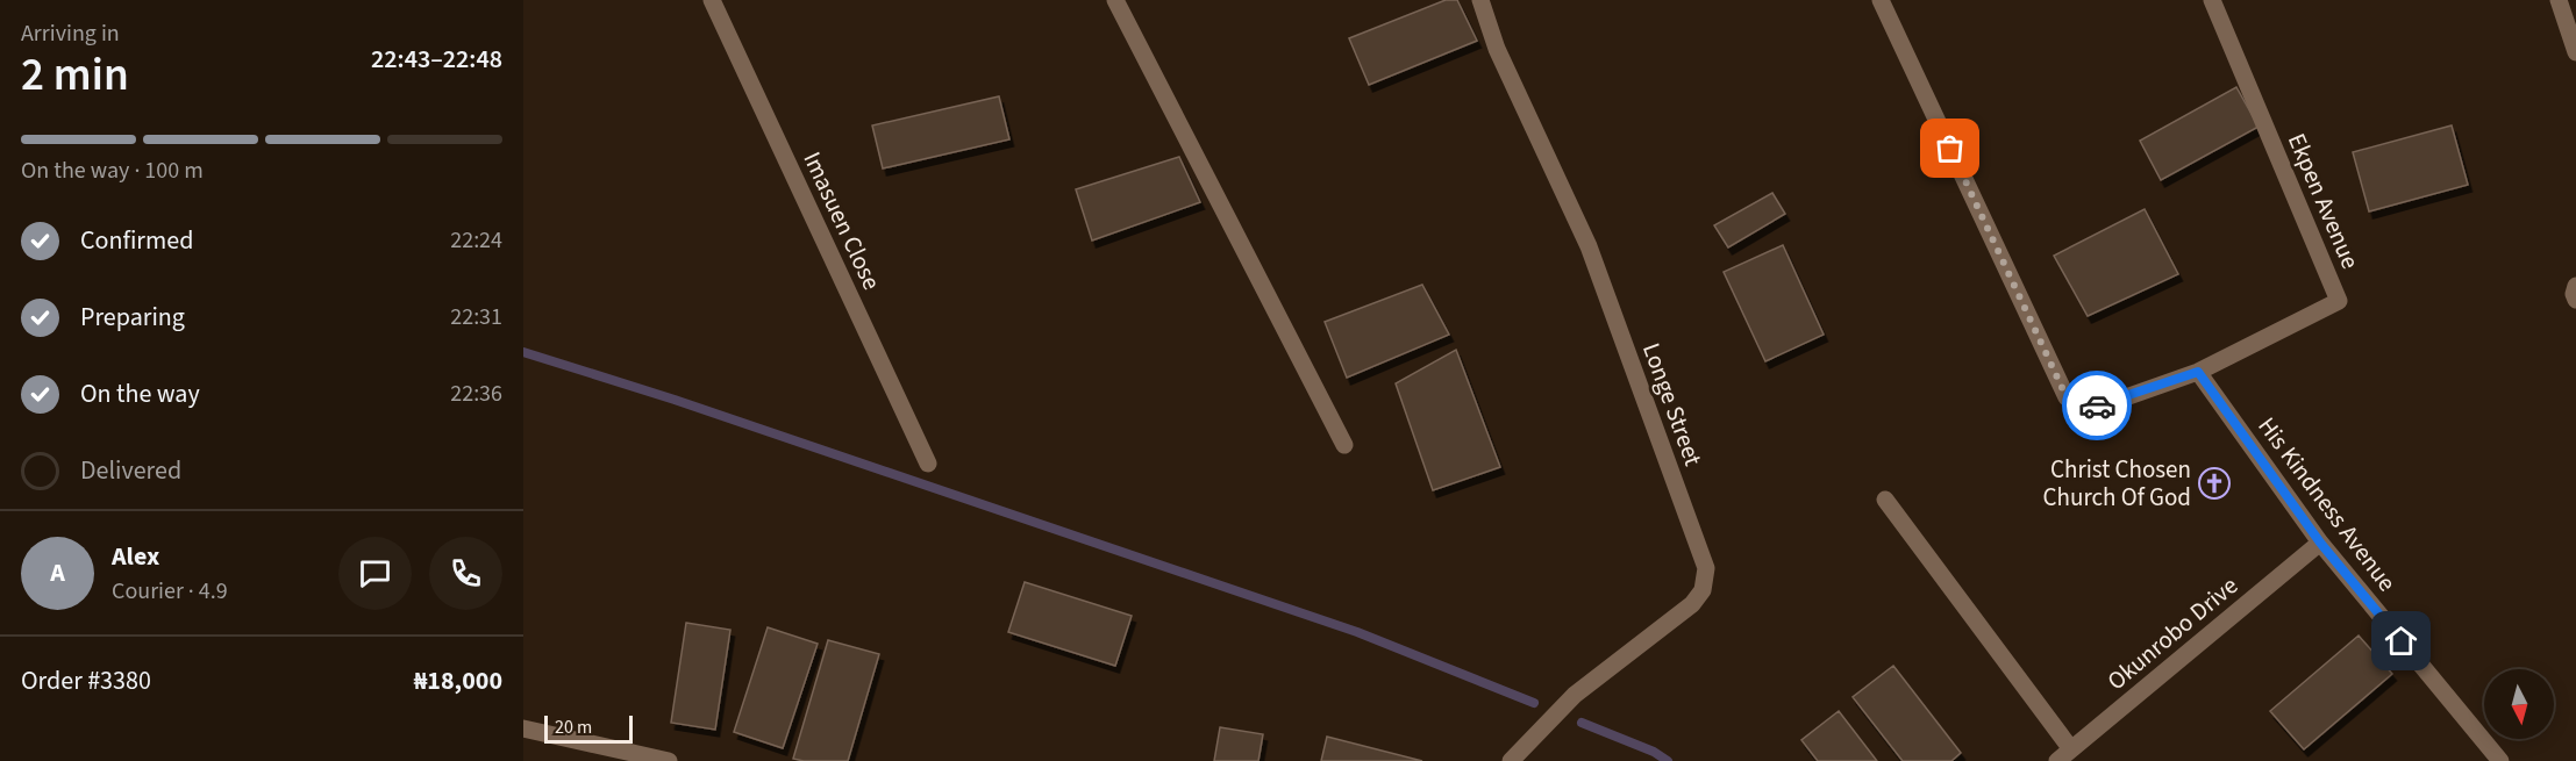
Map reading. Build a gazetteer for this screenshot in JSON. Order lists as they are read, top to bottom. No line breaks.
{"streets":{"street":["Ekpen Avenue","Imasuen Close","Longe Street","His Kindness Avenue","Okunrobo Drive"]},"crossings":[["Ekpen Avenue","His Kindness Avenue"],["His Kindness Avenue","Okunrobo Drive"]],"places":{"church":["Christ Chosen Church Of God"]},"scale_bar":"20 m","north":"bottom","page":{"heading":["2 min","Arriving in","22:43–22:48"],"panel":["Alex","Courier · 4.9","Order #3380","₦18,000"],"bar":"On the way · 100 m","list":[["Confirmed","22:24"],["Preparing","22:31"],["On the way","22:36"],"Delivered"],"round":"A","scale":"20 m"}}
